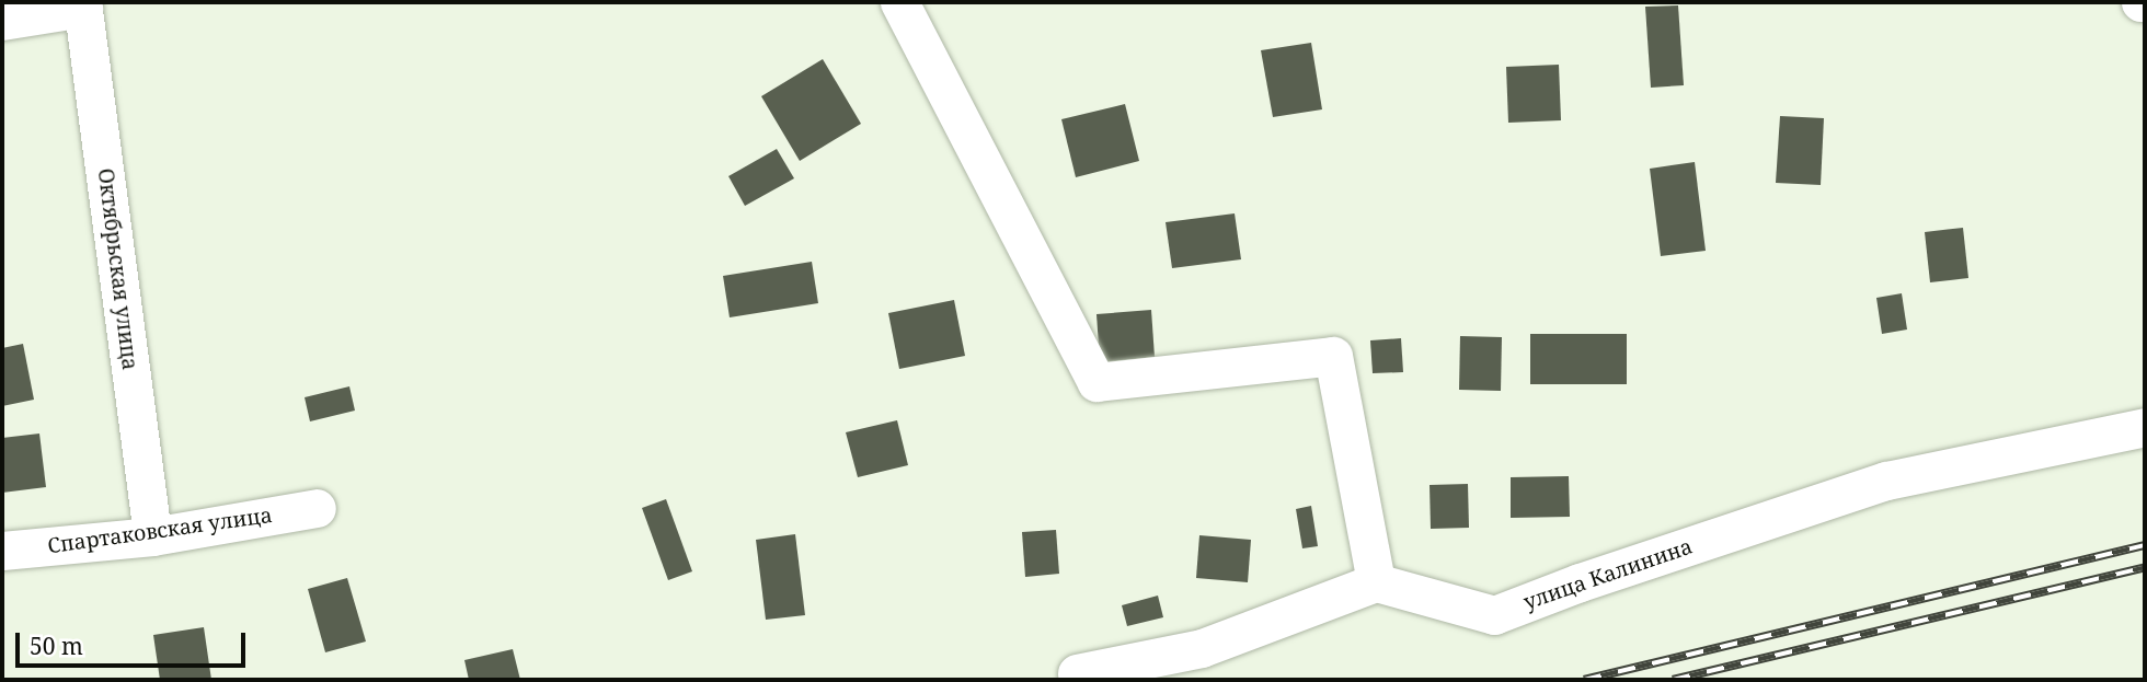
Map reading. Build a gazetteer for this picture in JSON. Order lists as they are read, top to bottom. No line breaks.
{"streets":{"street":["Октябрьская улица","Спартаковская улица","улица Калинина"]},"crossings":[["Октябрьская улица","Спартаковская улица"]],"scale_bar":"50 m"}
